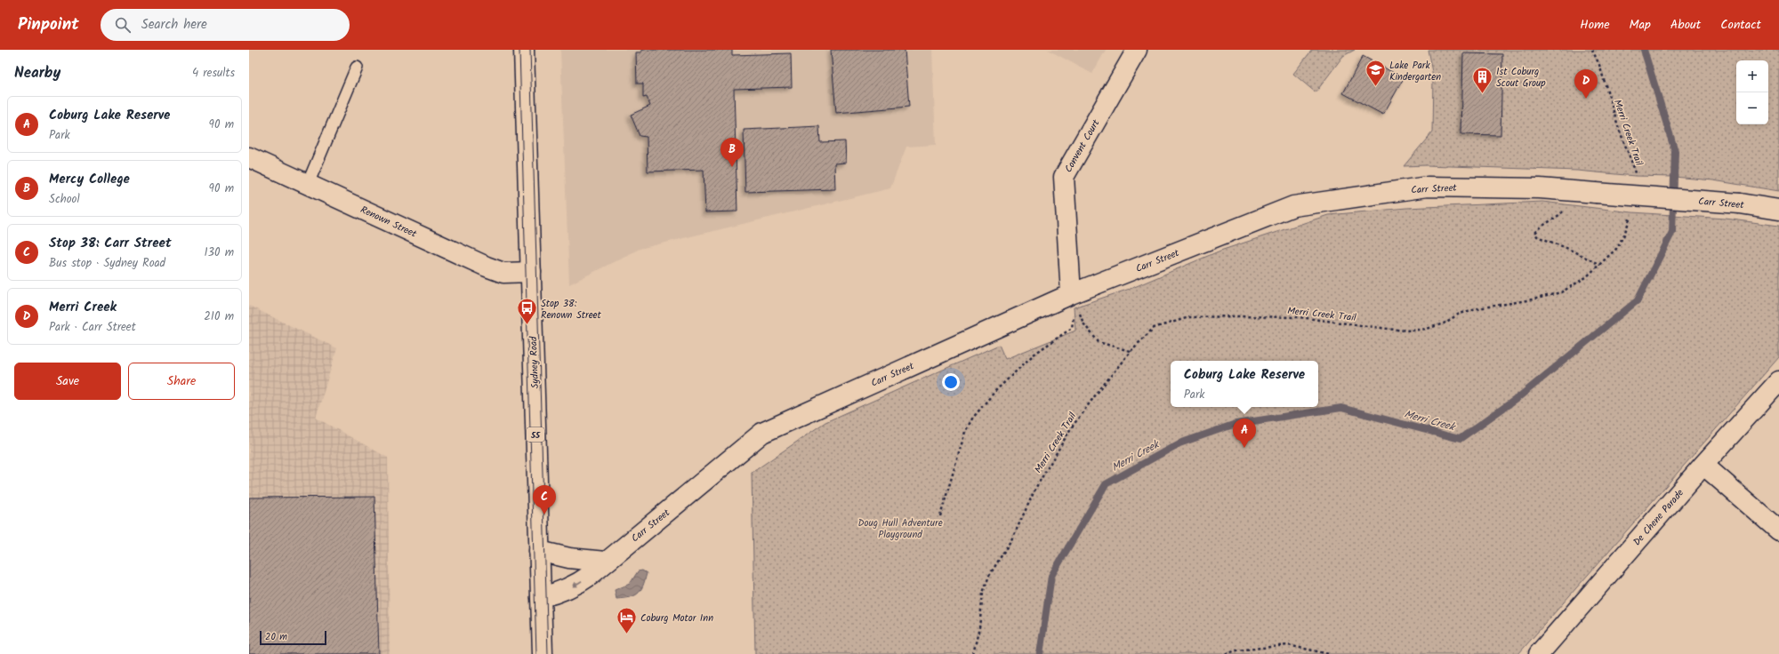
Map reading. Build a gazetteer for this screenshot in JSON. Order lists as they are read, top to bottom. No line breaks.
{"streets":{"main road":["Convent Court","Carr Street","Renown Street","Sydney Road","55","De Chene Parade"],"path":["Merri Creek Trail"]},"crossings":[["Convent Court","Carr Street"],["Carr Street","Sydney Road"],["Renown Street","Sydney Road"]],"water":["Merri Creek"],"parks":["Doug Hull Adventure Playground"],"places":{"school or university":["Lake Park Kindergarten"],"building":["1st Coburg Scout Group"],"bus stop":["Stop 38: Renown Street"],"hotel":["Coburg Motor Inn"]},"scale_bar":"20 m","page":{"header":"Pinpoint","search":"Search here","nav":["Home","Map","About","Contact"],"heading":["Nearby","4 results"],"map_buttons":["+","−"],"pins":["D","B","A","C"],"list":[{"mark":"A","name":"Coburg Lake Reserve","note":"Park","value":"90 m"},{"mark":"B","name":"Mercy College","note":"School","value":"90 m"},{"mark":"C","name":"Stop 38: Carr Street","note":"Bus stop · Sydney Road","value":"130 m"},{"mark":"D","name":"Merri Creek","note":"Park · Carr Street","value":"210 m"}],"buttons":["Save","Share"],"popup":["Coburg Lake Reserve","Park"],"scale":"20 m"}}
